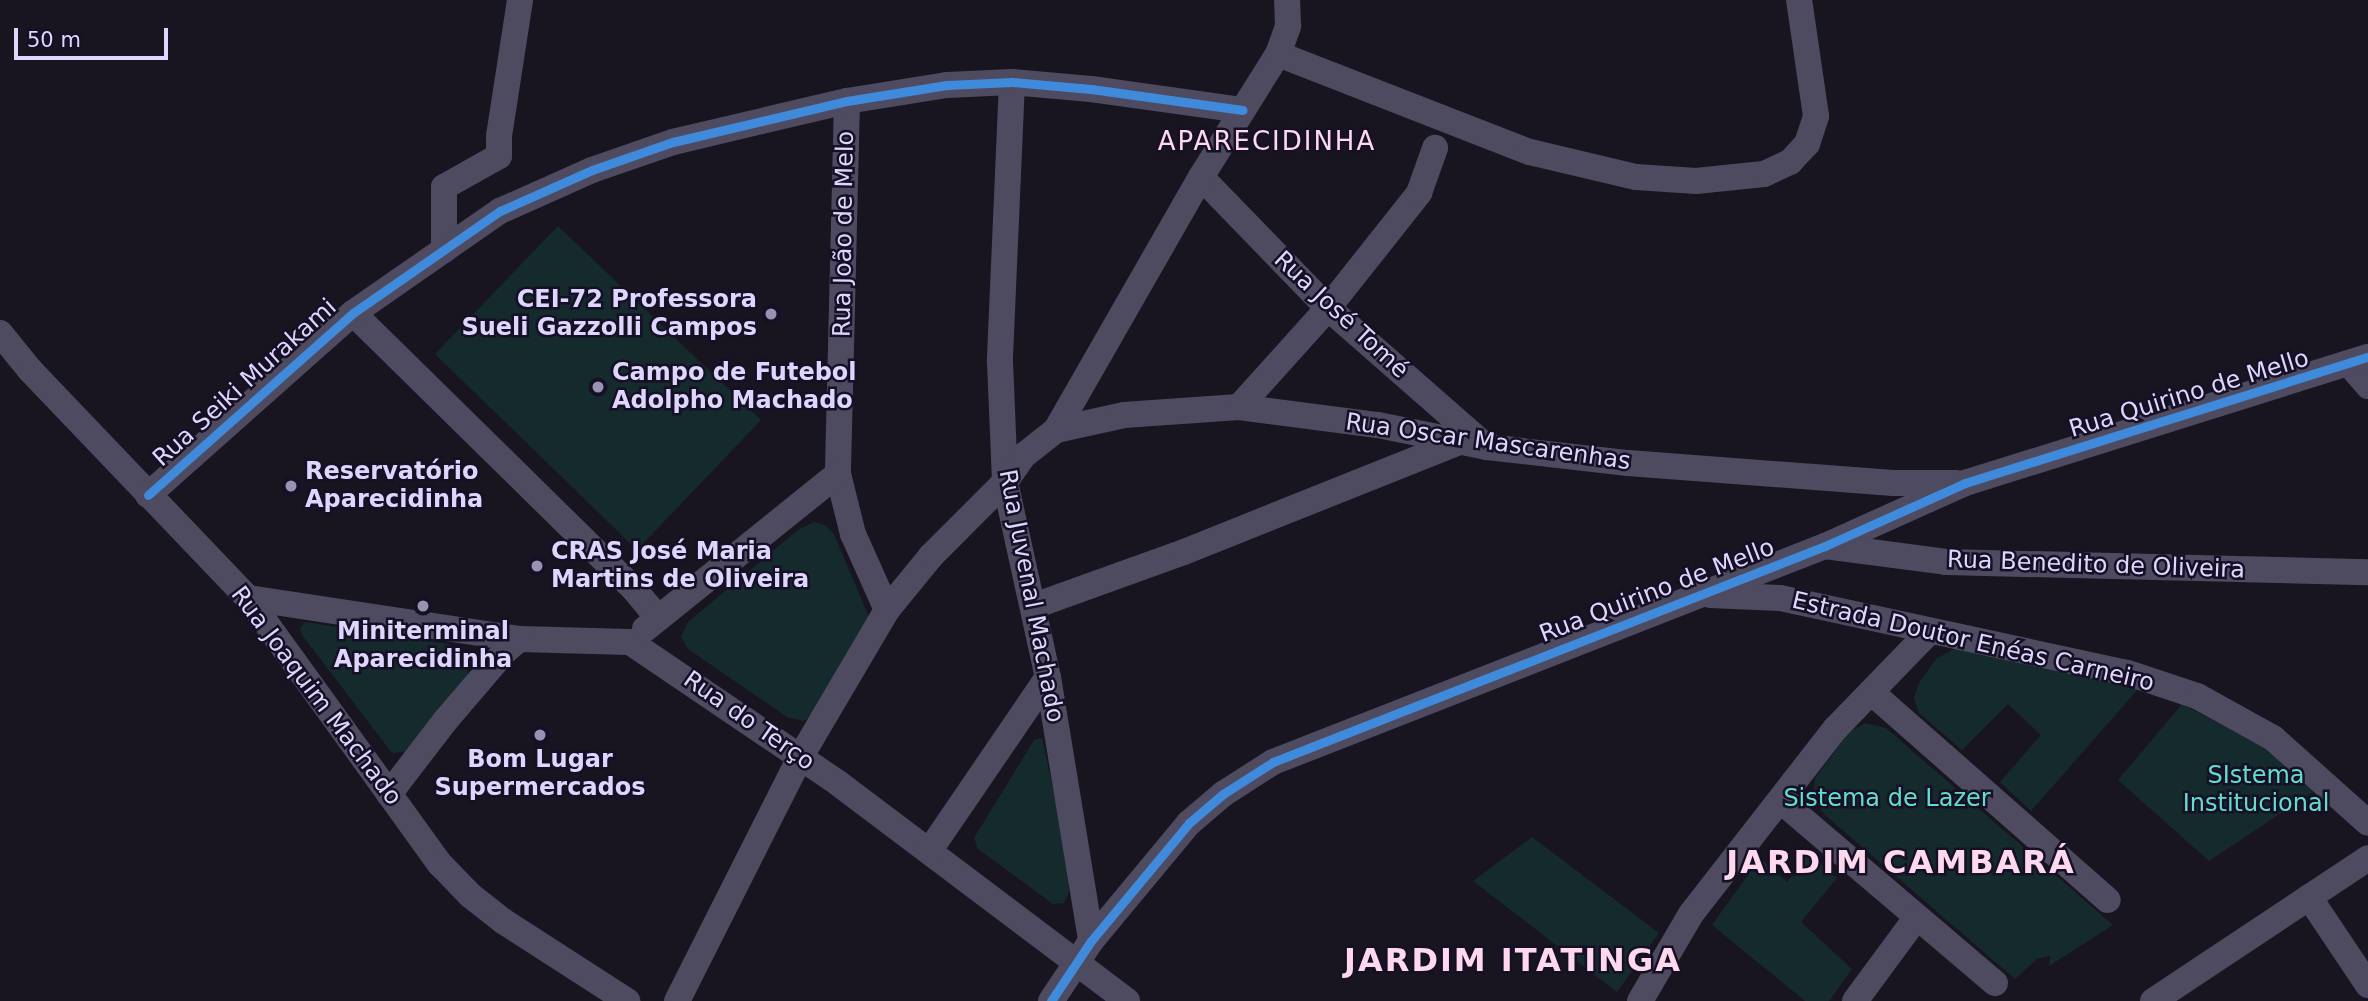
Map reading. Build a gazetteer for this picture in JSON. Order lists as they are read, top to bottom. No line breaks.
{"streets":{"street":["Rua João de Melo","Rua José Tomé","Rua Seiki Murakami","Rua Quirino de Mello","Rua Oscar Mascarenhas","Rua Benedito de Oliveira","Rua Juvenal Machado","Estrada Doutor Enéas Carneiro","Rua Joaquim Machado","Rua do Terço"]},"crossings":[["Rua João de Melo","Rua Seiki Murakami"],["Rua José Tomé","Rua Oscar Mascarenhas"],["Rua Seiki Murakami","Rua Juvenal Machado"],["Rua Seiki Murakami","Rua Joaquim Machado"],["Rua Quirino de Mello","Rua Oscar Mascarenhas"],["Rua Quirino de Mello","Rua Benedito de Oliveira"],["Rua Quirino de Mello","Rua Juvenal Machado"],["Rua Quirino de Mello","Estrada Doutor Enéas Carneiro"],["Rua Quirino de Mello","Rua do Terço"],["Rua Juvenal Machado","Rua do Terço"]],"districts":["APARECIDINHA","JARDIM CAMBARÁ","JARDIM ITATINGA"],"parks":["SIstema Institucional","Sistema de Lazer"],"places":["CEI-72 Professora Sueli Gazzolli Campos","Campo de Futebol Adolpho Machado","Reservatório Aparecidinha","CRAS José Maria Martins de Oliveira","Miniterminal Aparecidinha","Bom Lugar Supermercados"],"scale_bar":"50 m"}
